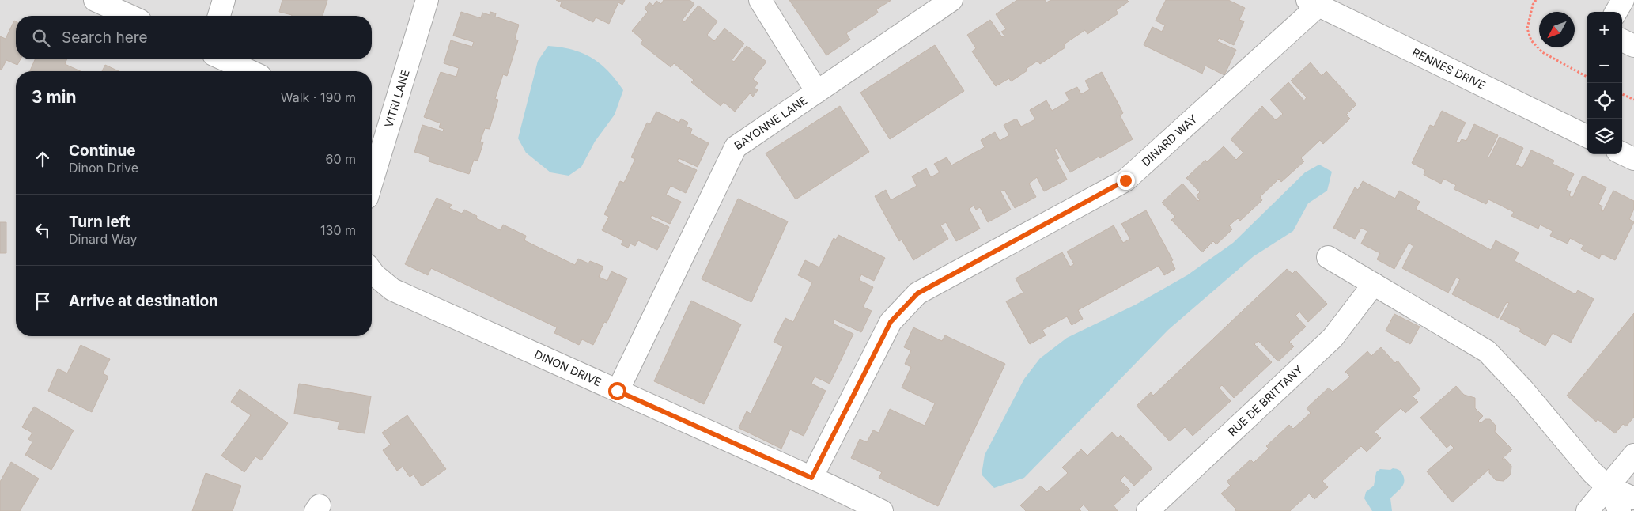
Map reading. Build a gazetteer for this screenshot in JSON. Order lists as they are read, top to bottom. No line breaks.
{"streets":{"street":["RENNES DRIVE","VITRI LANE","BAYONNE LANE","DINARD WAY","DINON DRIVE","RUE DE BRITTANY"]},"crossings":[["RENNES DRIVE","DINARD WAY"],["BAYONNE LANE","DINON DRIVE"],["DINARD WAY","DINON DRIVE"]],"north":"bottom left","page":{"map_buttons":["+","−"],"search":"Search here","heading":["3 min","Walk · 190 m"],"list":[["Continue","Dinon Drive","60 m"],["Turn left","Dinard Way","130 m"],"Arrive at destination"]}}
